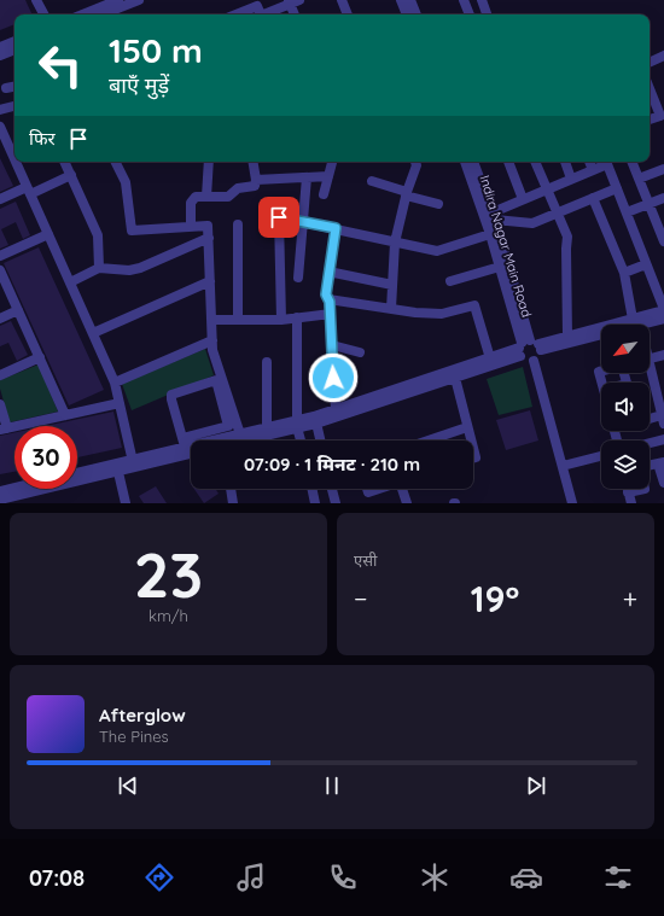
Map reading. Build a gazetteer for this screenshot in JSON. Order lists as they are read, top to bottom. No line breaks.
{"streets":{"street":["Indira Nagar Main Road"]},"north":"bottom left","page":{"turn":["150 m","बाएँ मुड़ें"],"then":"फिर","limit":"30","trip":"07:09 · 1 मिनट · 210 m","tile":[["23","km/h"],"एसी"],"heat":["−","19°","+"],"song":["Afterglow","The Pines"],"tabs":"07:08"}}
